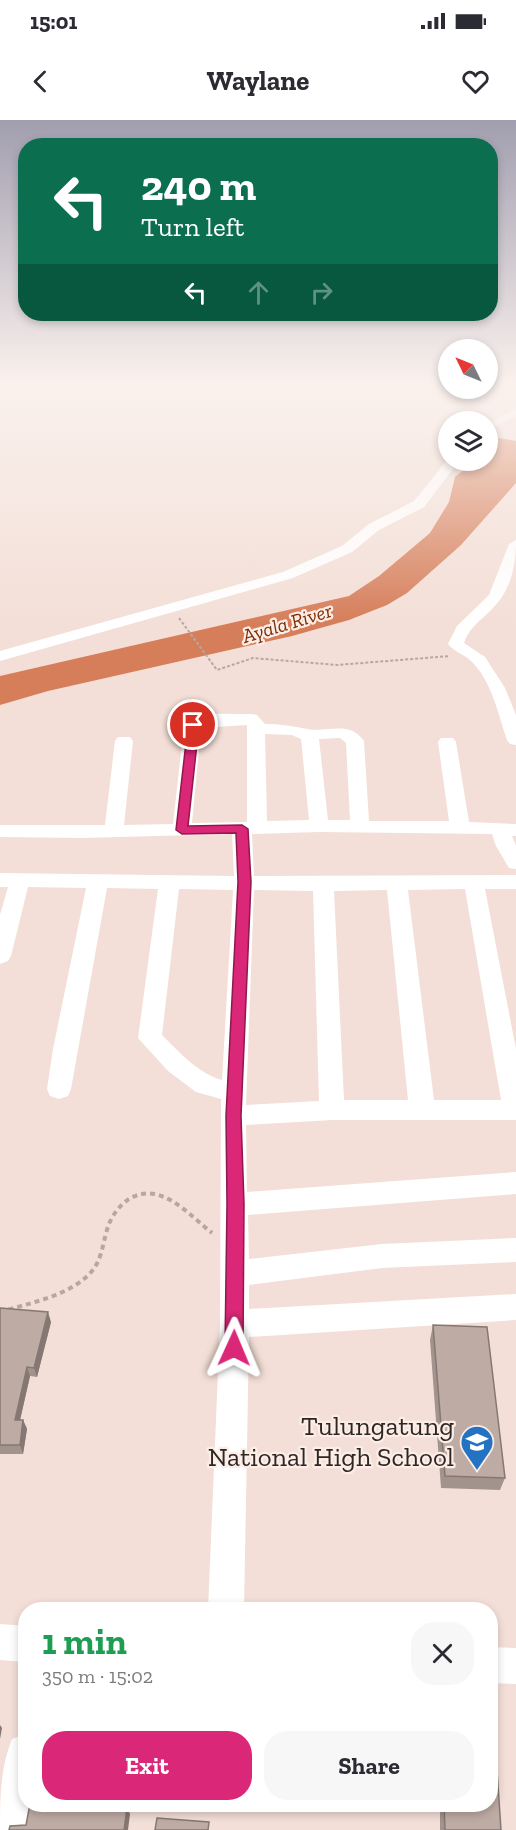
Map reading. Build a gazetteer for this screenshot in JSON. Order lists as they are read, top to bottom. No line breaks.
{"water":["Ayala River"],"places":{"school or university":["Tulungatung National High School"]},"north":"top left","page":{"status":"15:01","header":"Waylane","turn":["240 m","Turn left"],"heading":["1 min","350 m · 15:02"],"buttons":["Exit","Share"]}}
